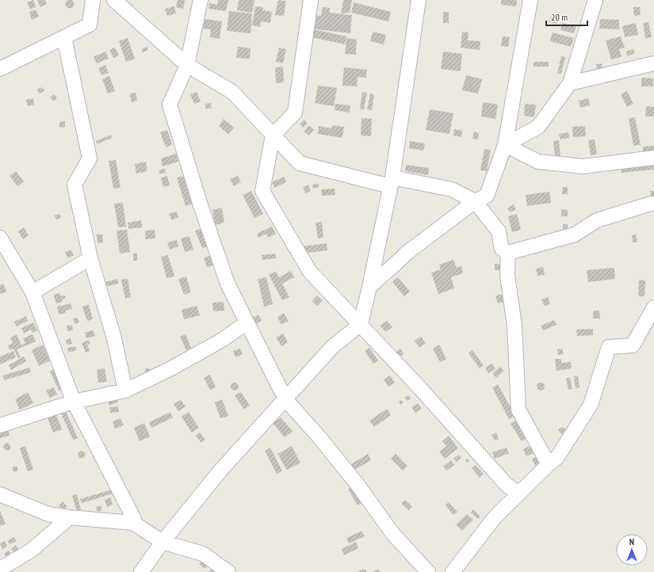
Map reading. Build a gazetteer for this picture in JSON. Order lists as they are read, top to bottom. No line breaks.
{"scale_bar":"20 m","north":"top"}
